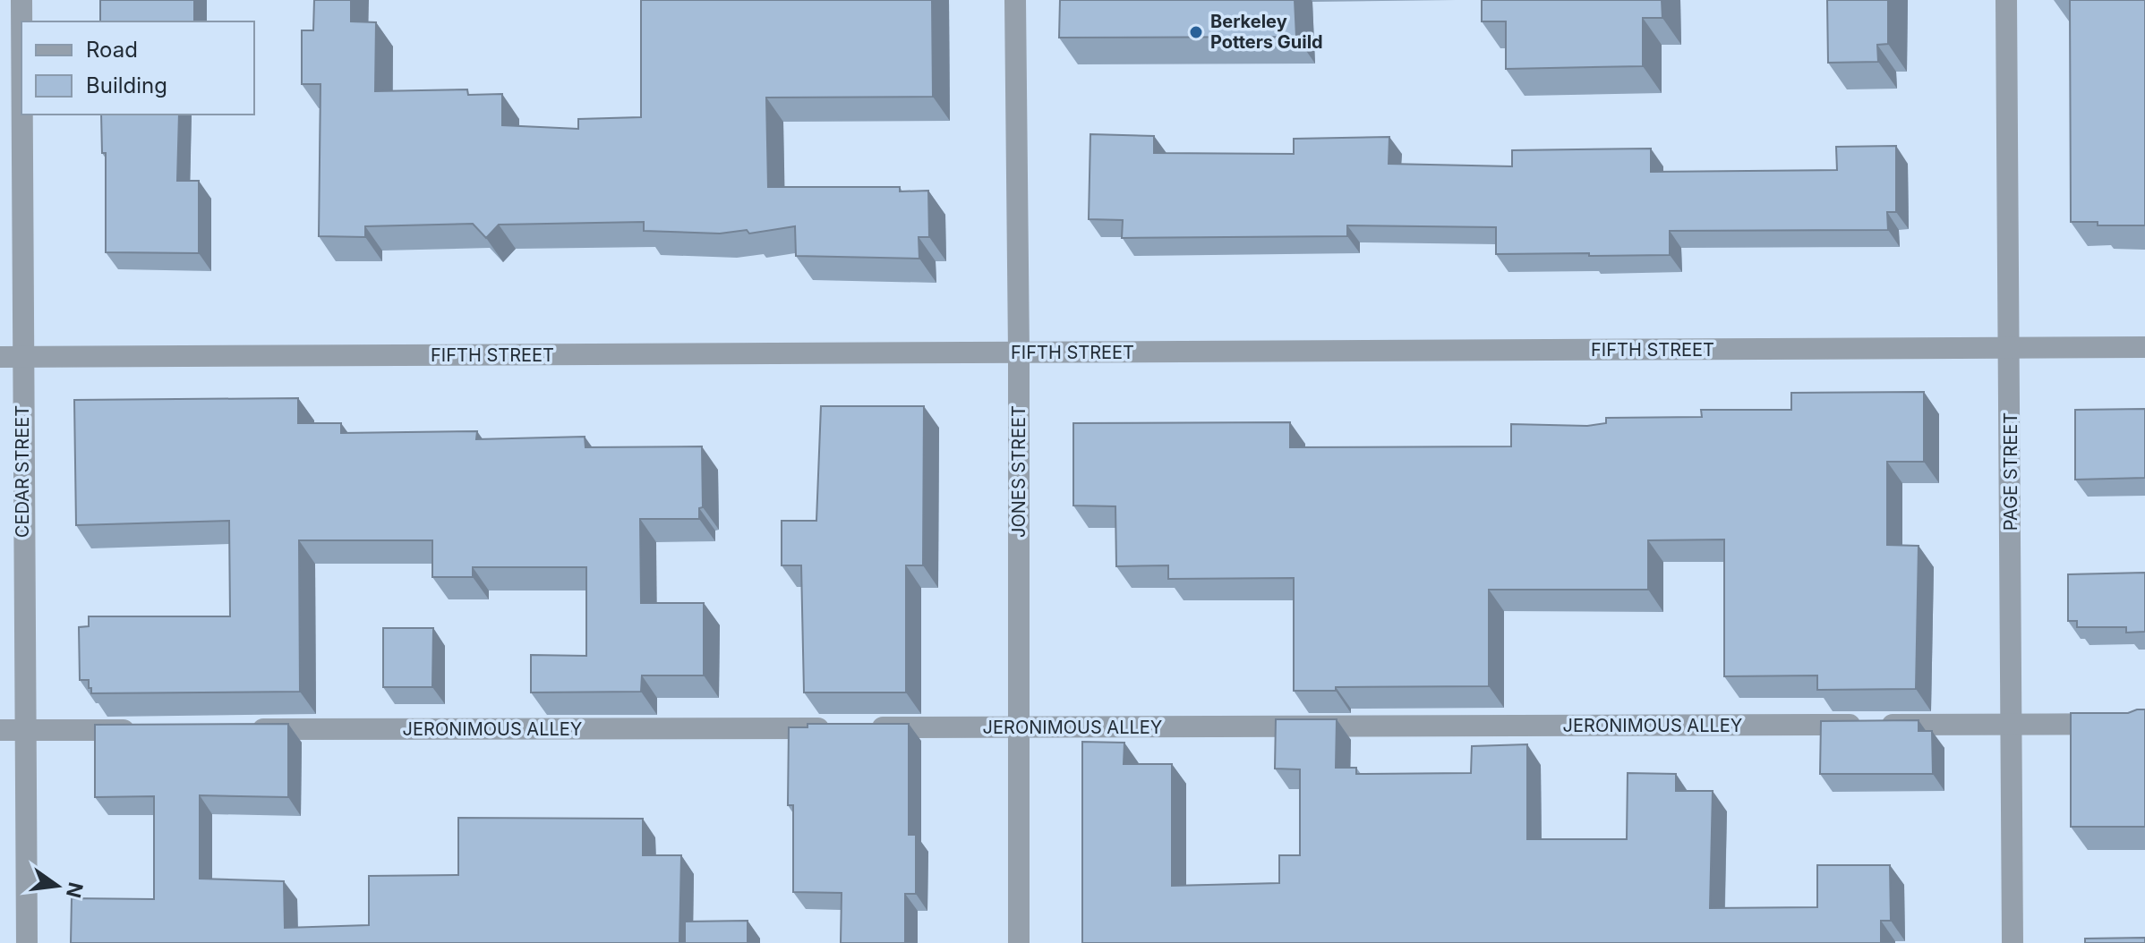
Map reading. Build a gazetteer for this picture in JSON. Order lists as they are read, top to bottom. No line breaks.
{"streets":{"street":["FIFTH STREET","CEDAR STREET","JONES STREET","PAGE STREET","JERONIMOUS ALLEY"]},"crossings":[["FIFTH STREET","CEDAR STREET"],["FIFTH STREET","JONES STREET"],["FIFTH STREET","PAGE STREET"],["JONES STREET","JERONIMOUS ALLEY"],["PAGE STREET","JERONIMOUS ALLEY"]],"places":["Berkeley Potters Guild"],"legend":["Road","Building"],"north":"right"}
